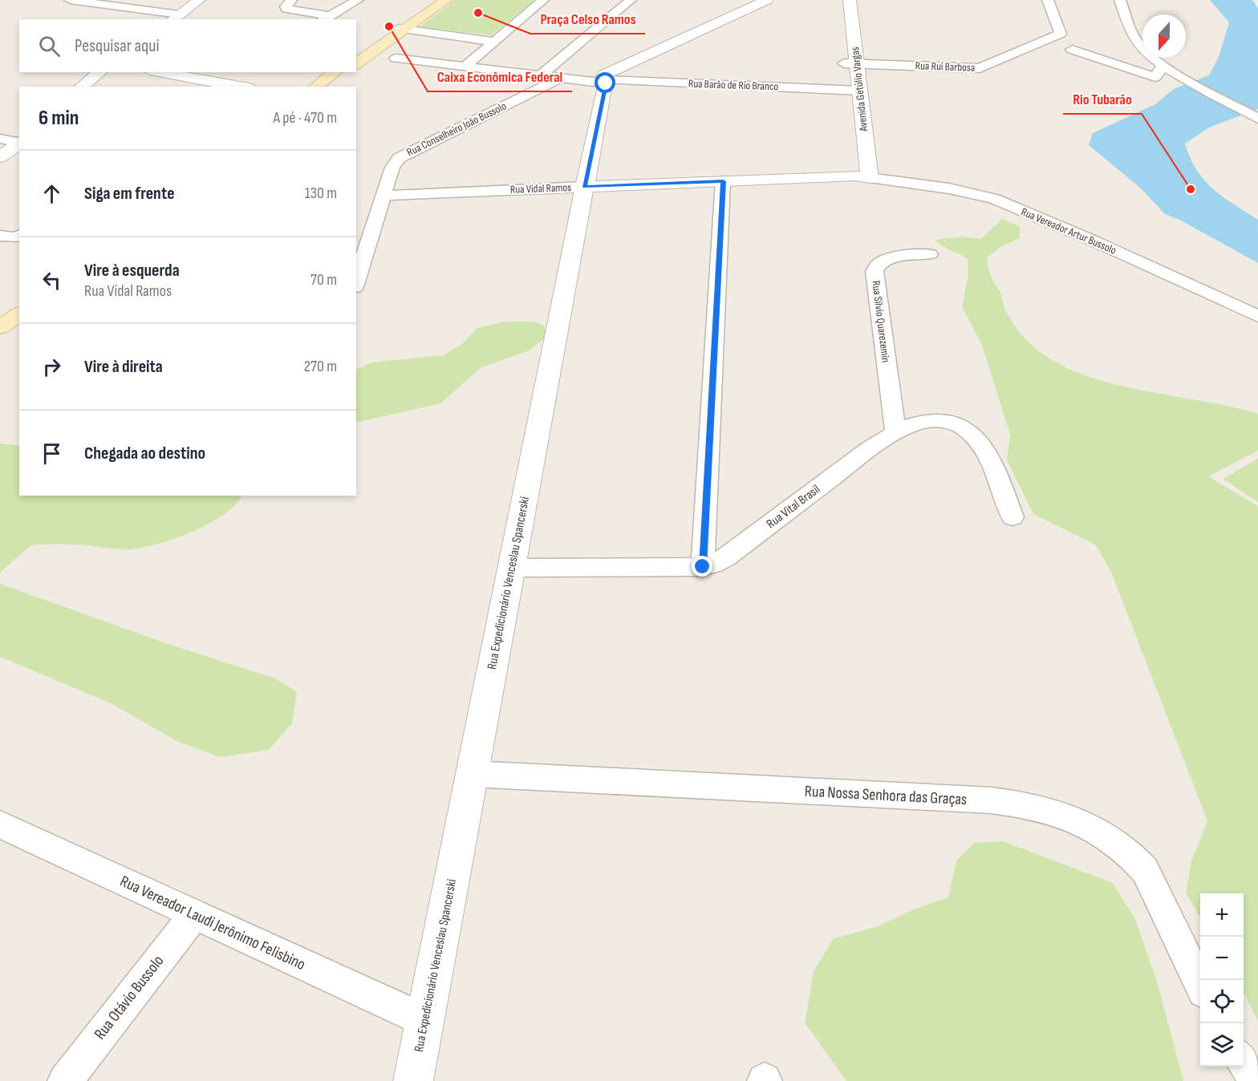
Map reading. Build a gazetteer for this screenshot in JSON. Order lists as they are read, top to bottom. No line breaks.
{"streets":{"street":["Rua Rui Barbosa","Rua Barão de Rio Branco","Avenida Getúlio Vargas","Rua Conselheiro João Bussolo","Rua Vidal Ramos","Rua Vereador Artur Bussolo","Rua Sílvio Quarezemin","Rua Vital Brasil","Rua Expedicionário Venceslau Spancerski","Rua Nossa Senhora das Graças","Rua Vereador Laudi Jerônimo Felisbino","Rua Otávio Bussolo"]},"crossings":[["Rua Rui Barbosa","Avenida Getúlio Vargas"],["Rua Barão de Rio Branco","Avenida Getúlio Vargas"],["Rua Barão de Rio Branco","Rua Conselheiro João Bussolo"],["Rua Barão de Rio Branco","Rua Expedicionário Venceslau Spancerski"],["Avenida Getúlio Vargas","Rua Vidal Ramos"],["Avenida Getúlio Vargas","Rua Vereador Artur Bussolo"],["Rua Conselheiro João Bussolo","Rua Vidal Ramos"],["Rua Vidal Ramos","Rua Vereador Artur Bussolo"],["Rua Vidal Ramos","Rua Expedicionário Venceslau Spancerski"],["Rua Sílvio Quarezemin","Rua Vital Brasil"],["Rua Vital Brasil","Rua Expedicionário Venceslau Spancerski"],["Rua Expedicionário Venceslau Spancerski","Rua Nossa Senhora das Graças"],["Rua Expedicionário Venceslau Spancerski","Rua Vereador Laudi Jerônimo Felisbino"],["Rua Vereador Laudi Jerônimo Felisbino","Rua Otávio Bussolo"]],"places":["Praça Celso Ramos","Caixa Econômica Federal","Rio Tubarão"],"north":"bottom","page":{"search":"Pesquisar aqui","heading":["6 min","A pé · 470 m"],"list":[["Siga em frente","130 m"],["Vire à esquerda","Rua Vidal Ramos","70 m"],["Vire à direita","270 m"],"Chegada ao destino"],"map_buttons":["+","−"]}}
